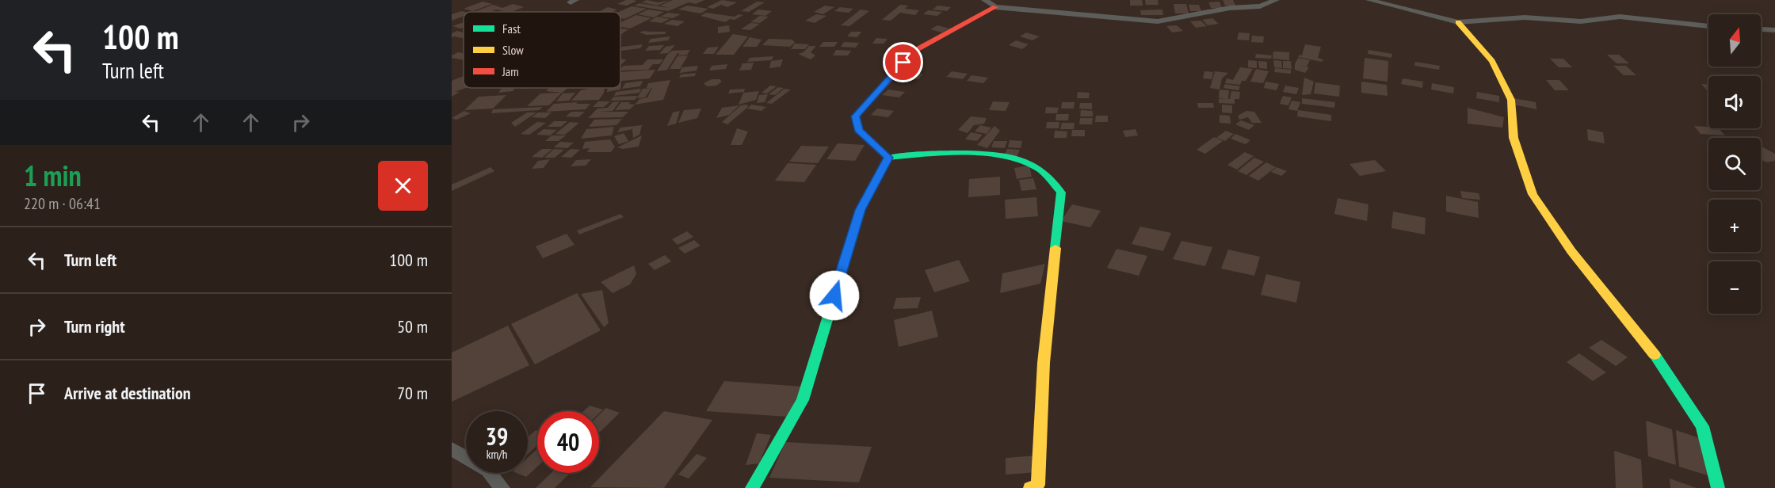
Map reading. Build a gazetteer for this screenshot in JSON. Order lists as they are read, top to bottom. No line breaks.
{"legend":["Fast","Slow","Jam"],"north":"top","page":{"turn":["100 m","Turn left"],"map_buttons":["+","−"],"heading":["1 min","220 m · 06:41"],"list":[{"name":"Turn left","value":"100 m"},{"name":"Turn right","value":"50 m"},{"name":"Arrive at destination","value":"70 m"}],"speed":"39 km/h","limit":"40"}}
